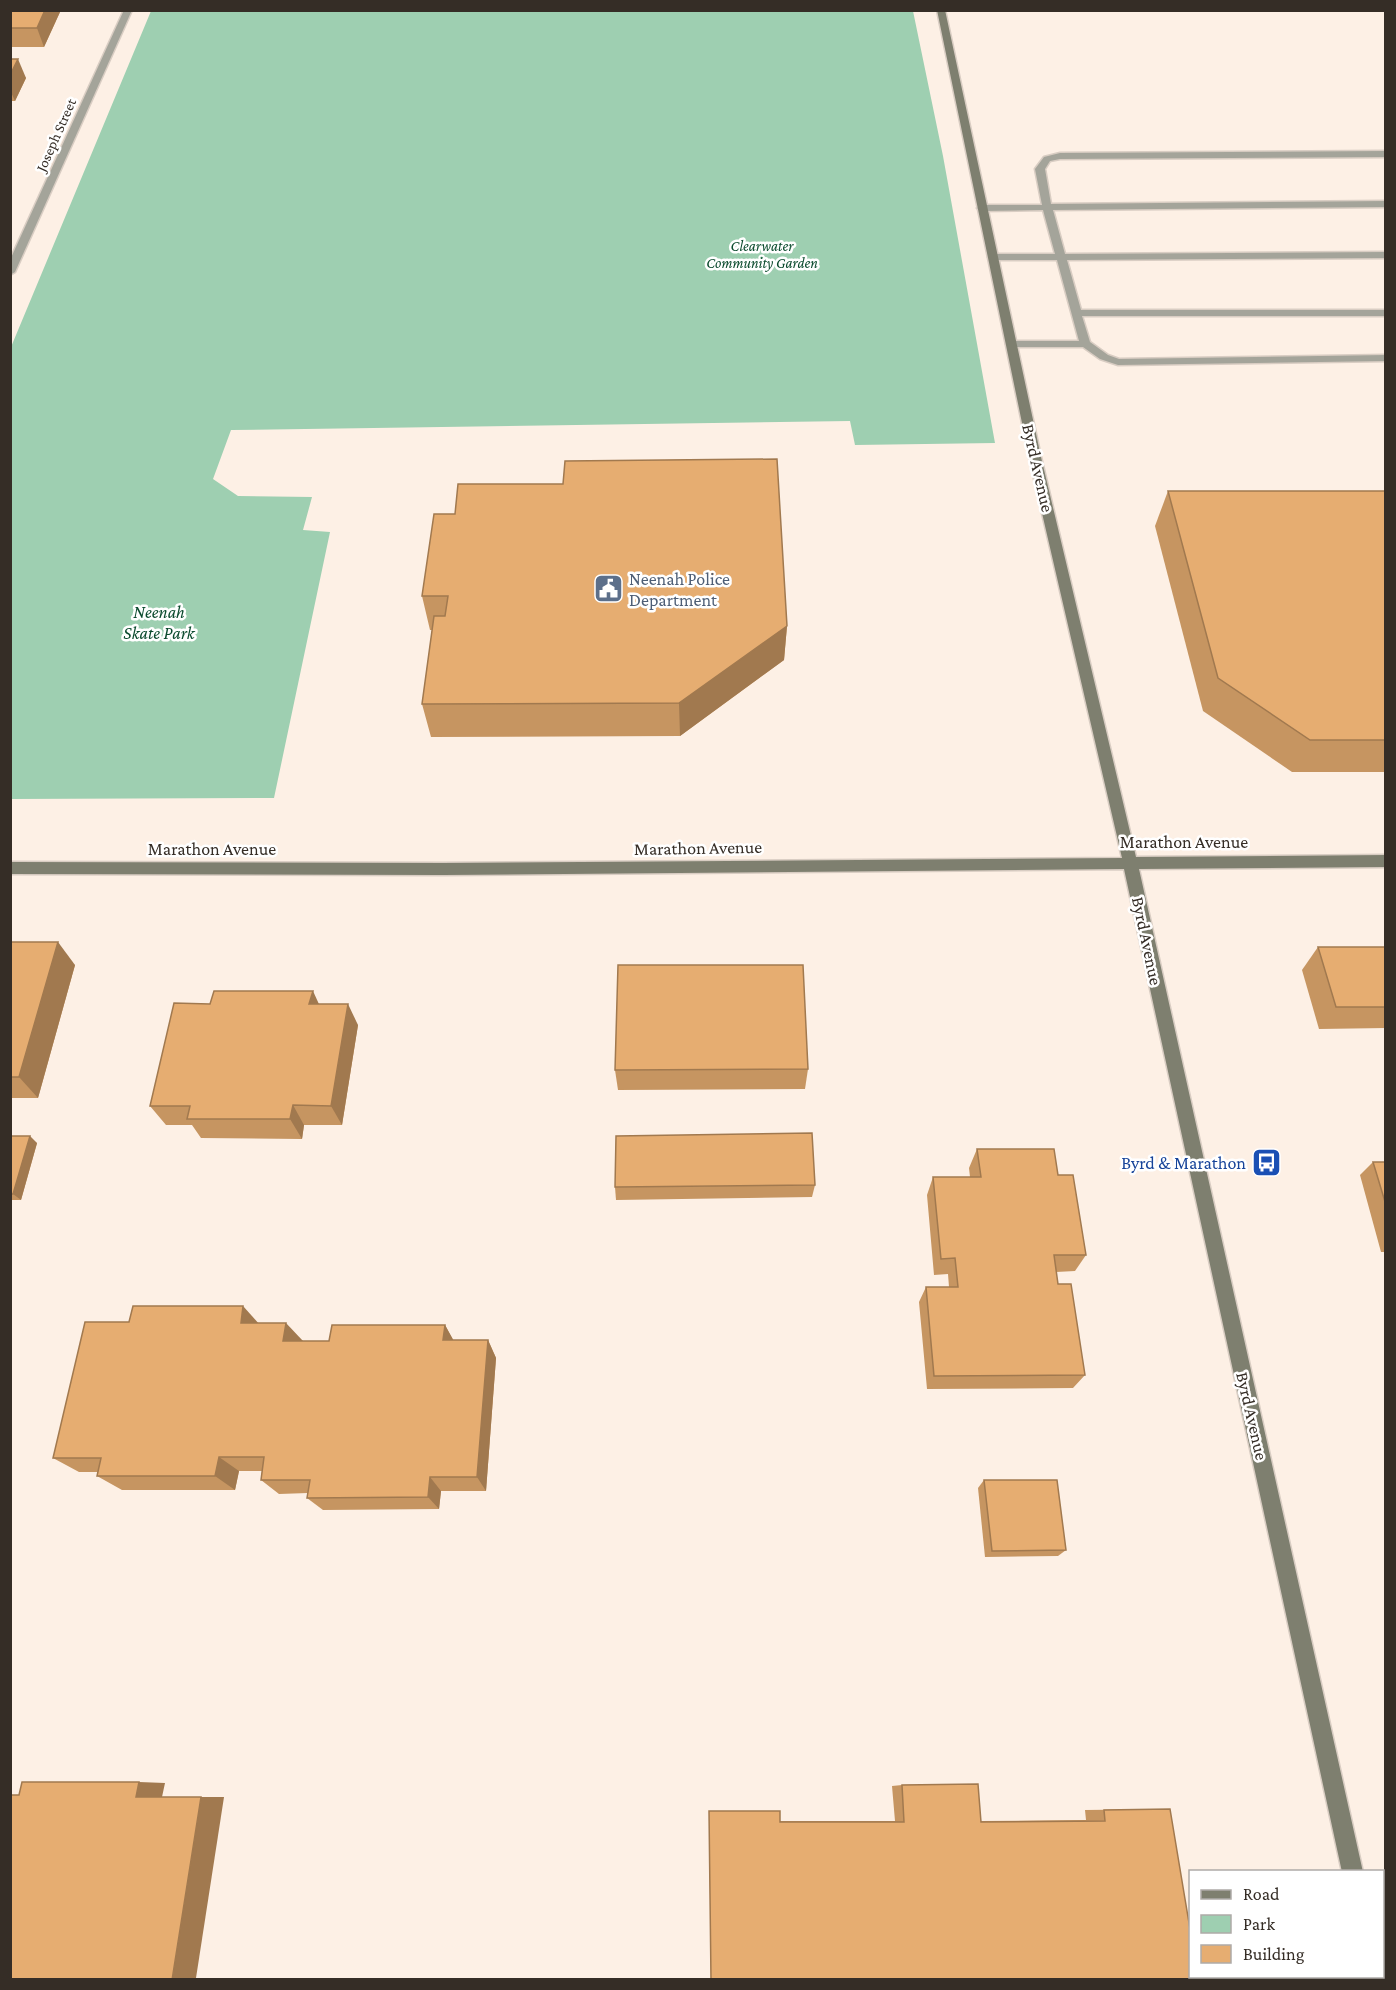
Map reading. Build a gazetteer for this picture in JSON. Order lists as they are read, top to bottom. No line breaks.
{"streets":{"street":["Joseph Street","Byrd Avenue","Marathon Avenue"]},"crossings":[["Byrd Avenue","Marathon Avenue"]],"parks":["Clearwater Community Garden","Neenah Skate Park"],"places":{"public building":["Neenah Police Department"],"bus stop":["Byrd & Marathon"]},"legend":["Road","Park","Building"]}
